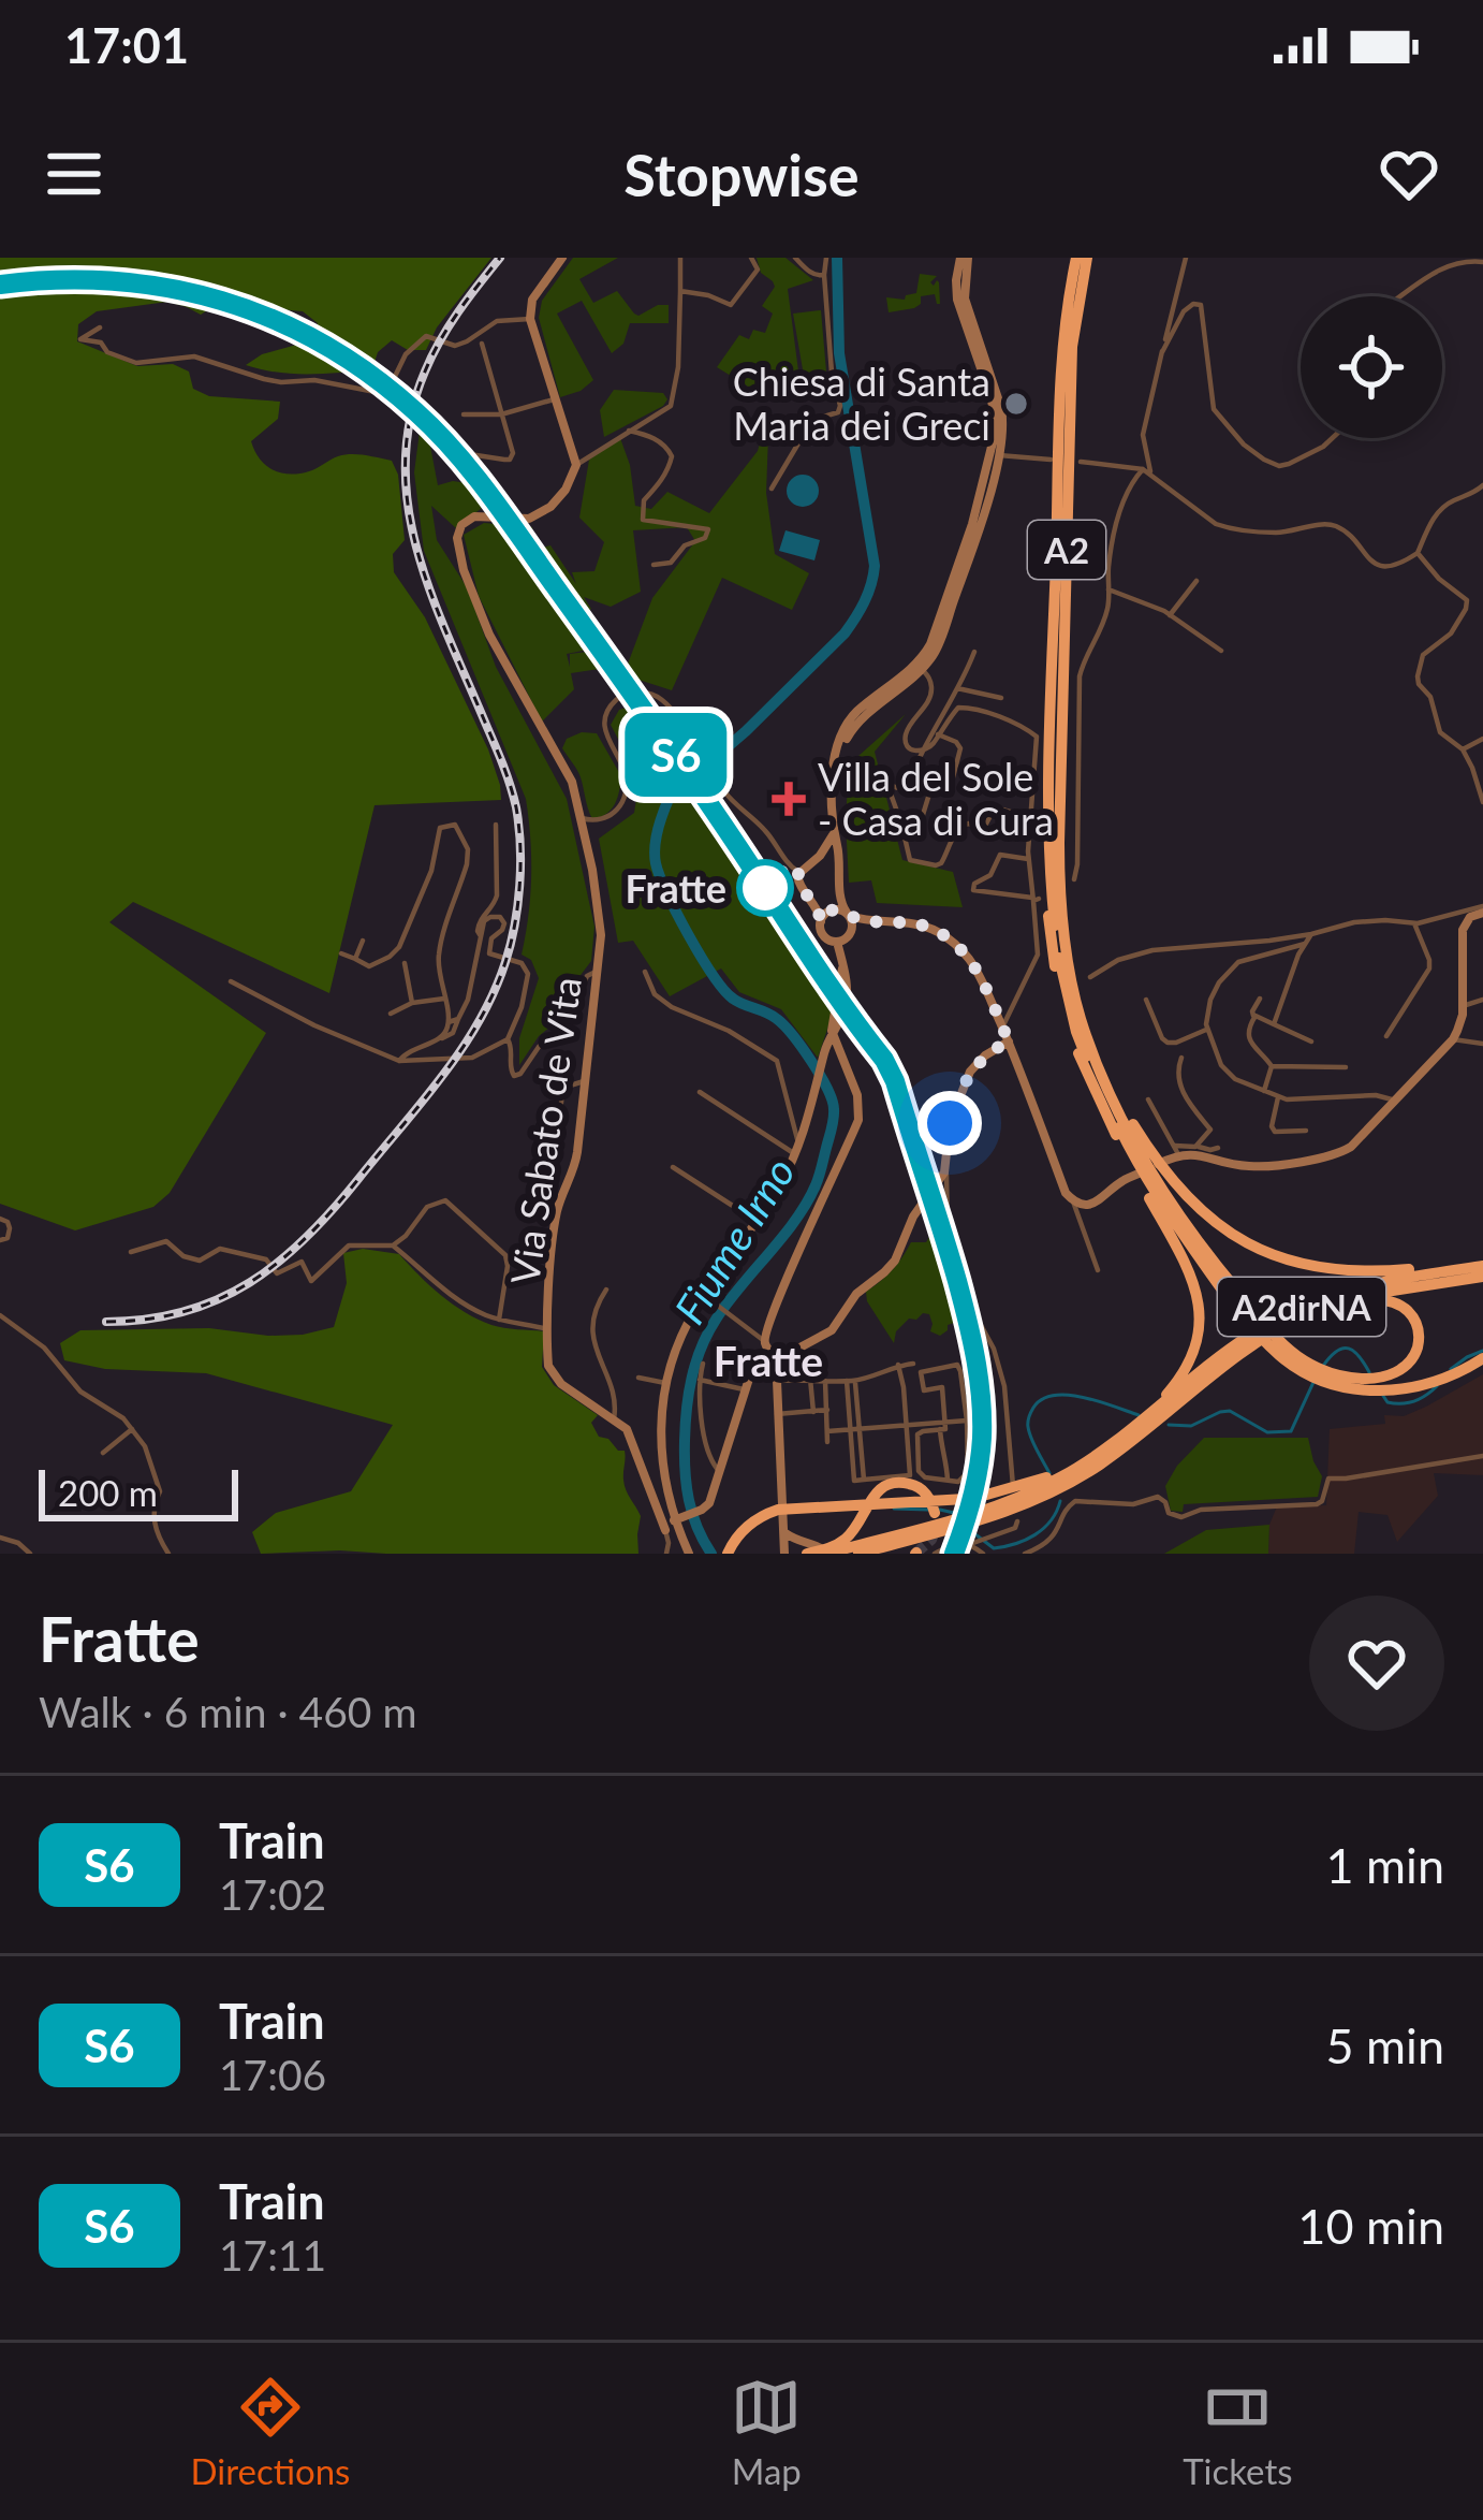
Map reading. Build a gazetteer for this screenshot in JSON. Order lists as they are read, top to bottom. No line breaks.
{"streets":{"highway":["A2","A2dirNA"],"main road":["Via Sabato de Vita"]},"crossings":[["A2","A2dirNA"]],"districts":["Fratte"],"water":["Fiume Irno"],"places":{"other":["Chiesa di Santa Maria dei Greci","Fratte"],"health":["Villa del Sole - Casa di Cura"]},"scale_bar":"200 m","page":{"status":"17:01","header":"Stopwise","on_map":"S6","scale":"200 m","heading":["Fratte","Walk · 6 min · 460 m"],"list":[{"mark":"S6","name":"Train","note":"17:02","value":"1 min"},{"mark":"S6","name":"Train","note":"17:06","value":"5 min"},{"mark":"S6","name":"Train","note":"17:11","value":"10 min"}],"tabs":["Directions","Map","Tickets"]}}
